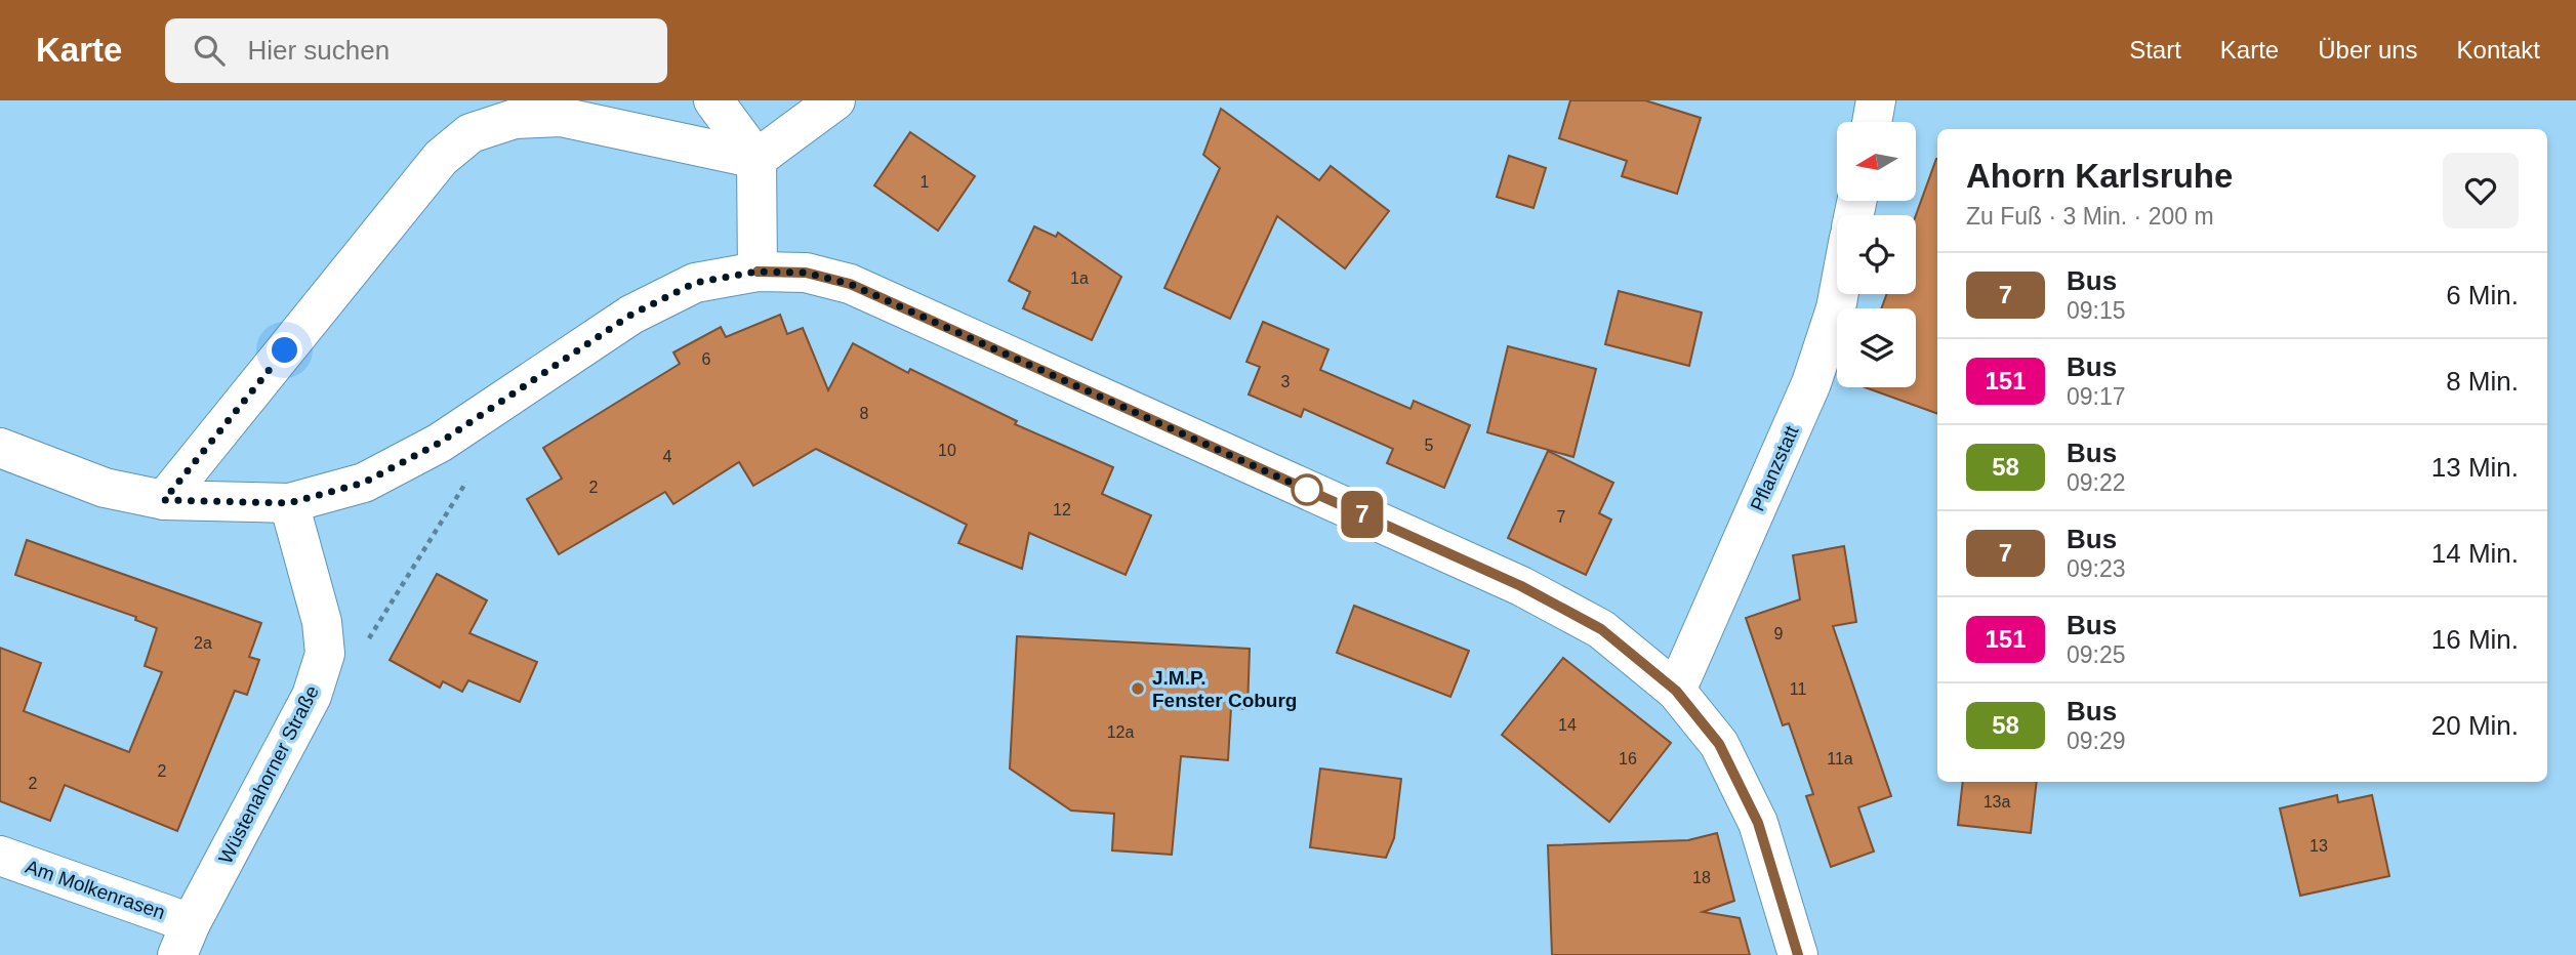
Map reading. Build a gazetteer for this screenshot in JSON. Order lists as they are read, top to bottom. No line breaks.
{"streets":{"street":["Pflanzstatt","Wüstenahorner Straße","Am Molkenrasen"]},"crossings":[["Wüstenahorner Straße","Am Molkenrasen"]],"places":["J.M.P. Fenster Coburg"],"lines":["bus line 7"],"house_numbers":["1","1a","6","3","8","5","10","4","2","12","7","9","2a","11","14","12a","16","11a","2","2","13a","13","18"],"north":"left","page":{"header":"Karte","search":"Hier suchen","nav":["Start","Karte","Über uns","Kontakt"],"on_map":"7","heading":["Ahorn Karlsruhe","Zu Fuß · 3 Min. · 200 m"],"list":[{"mark":"7","name":"Bus","note":"09:15","value":"6 Min."},{"mark":"151","name":"Bus","note":"09:17","value":"8 Min."},{"mark":"58","name":"Bus","note":"09:22","value":"13 Min."},{"mark":"7","name":"Bus","note":"09:23","value":"14 Min."},{"mark":"151","name":"Bus","note":"09:25","value":"16 Min."},{"mark":"58","name":"Bus","note":"09:29","value":"20 Min."}]}}
